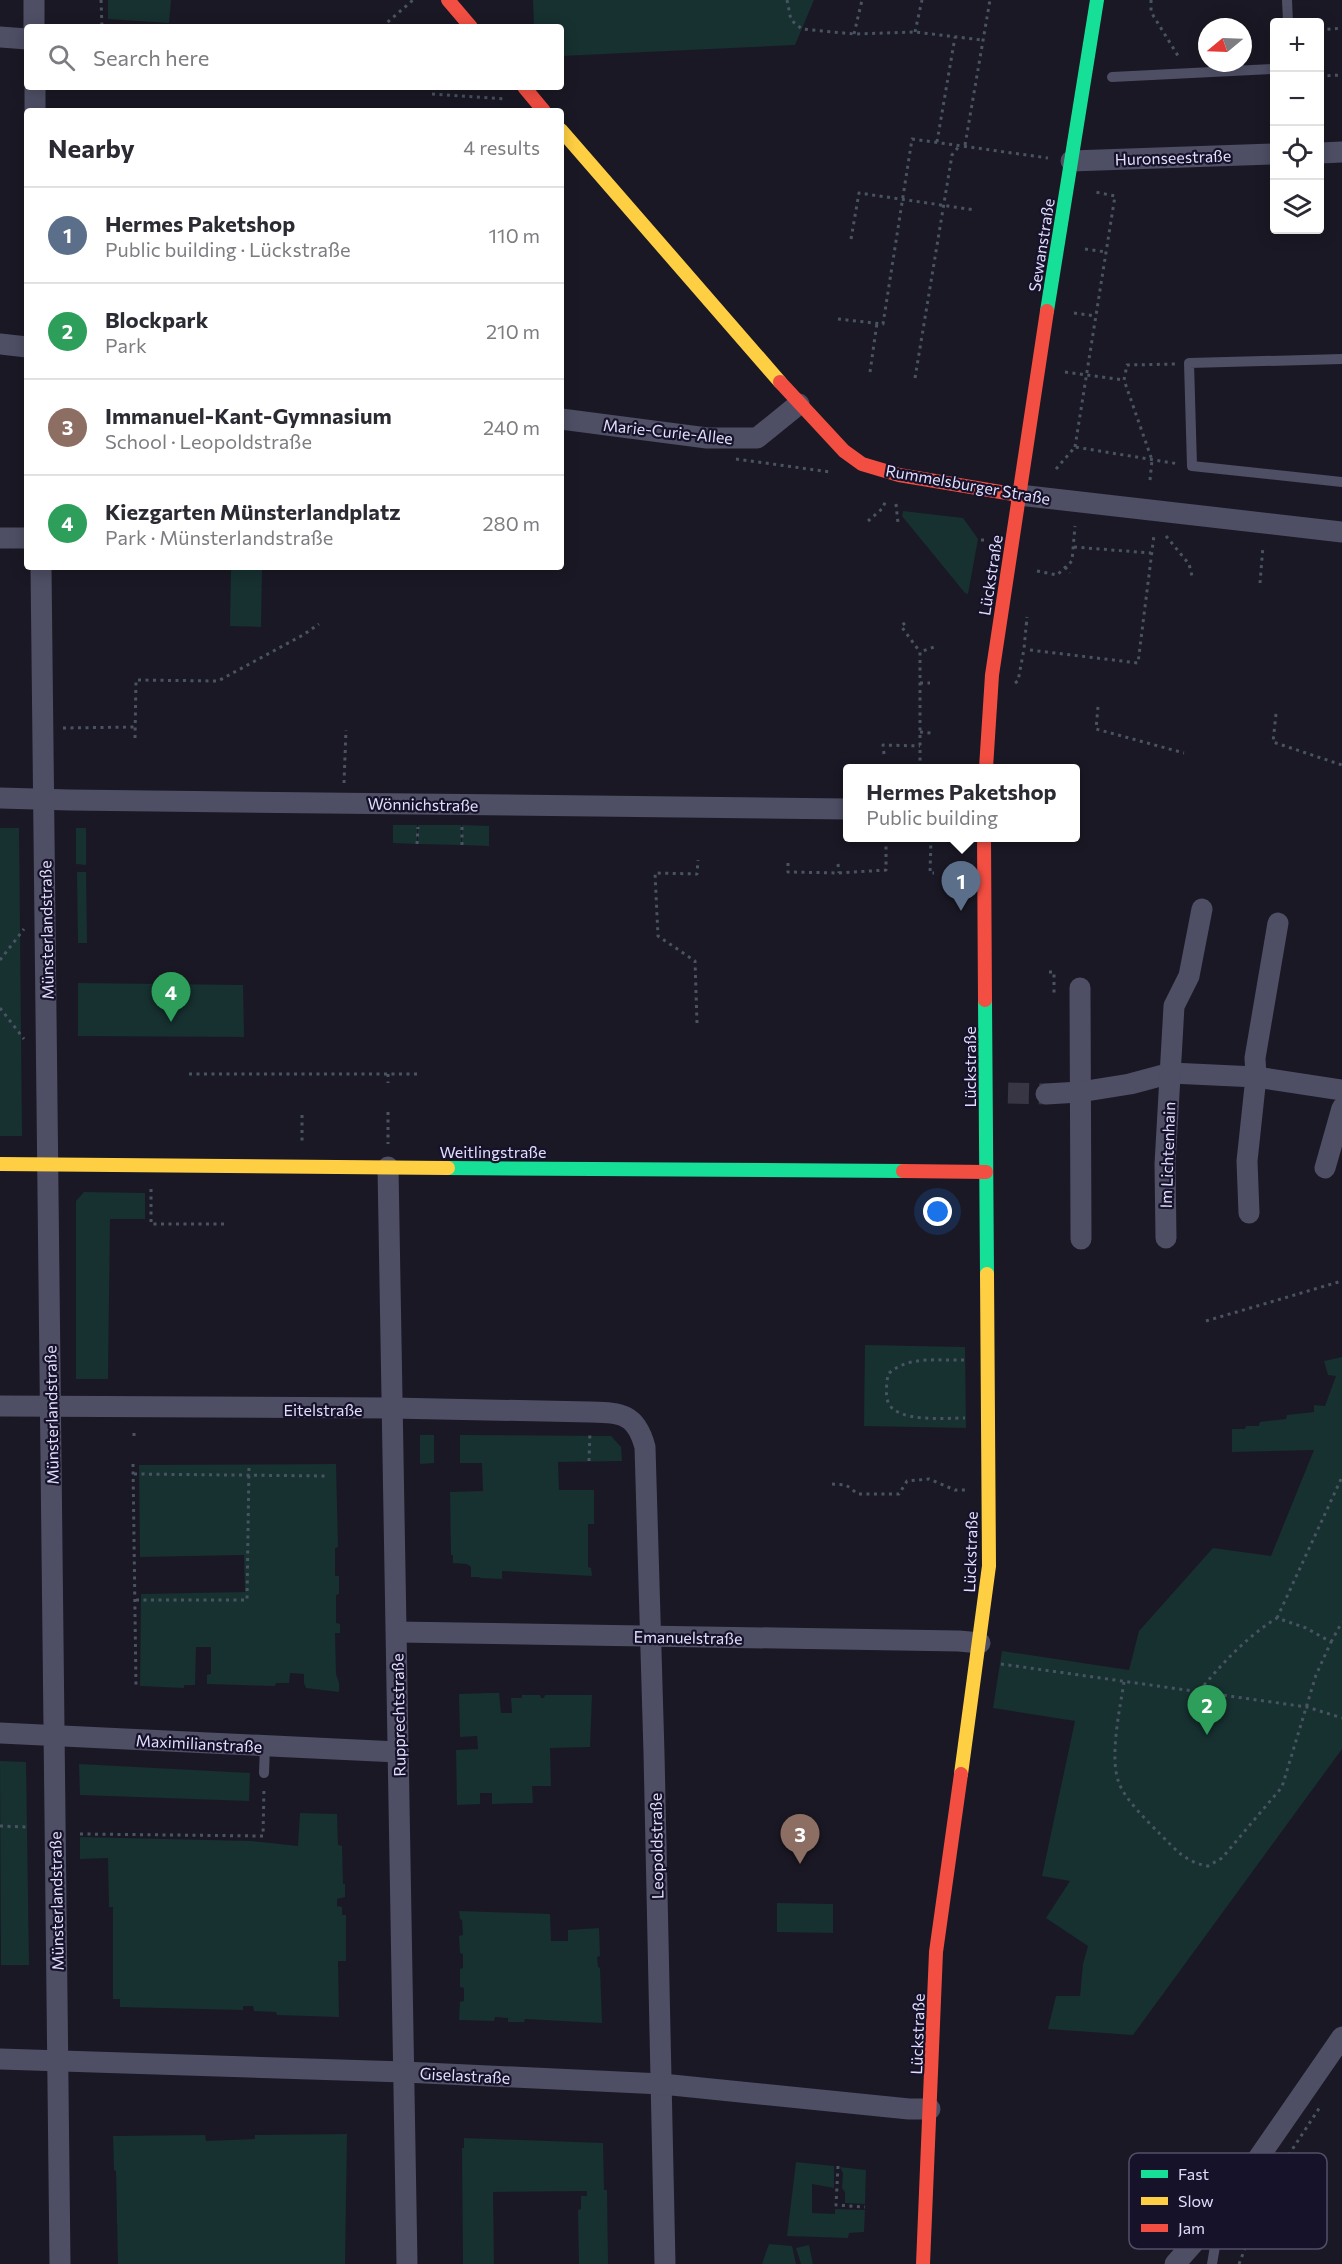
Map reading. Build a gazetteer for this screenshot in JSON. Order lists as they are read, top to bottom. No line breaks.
{"streets":{"street":["Huronseestraße","Sewanstraße","Marie-Curie-Allee","Rummelsburger Straße","Lückstraße","Wönnichstraße","Münsterlandstraße","Weitlingstraße","Im Lichtenhain","Eitelstraße","Emanuelstraße","Rupprechtstraße","Maximilianstraße","Leopoldstraße","Giselastraße"]},"crossings":[["Huronseestraße","Sewanstraße"],["Sewanstraße","Rummelsburger Straße"],["Sewanstraße","Lückstraße"],["Marie-Curie-Allee","Rummelsburger Straße"],["Rummelsburger Straße","Lückstraße"],["Lückstraße","Weitlingstraße"],["Lückstraße","Emanuelstraße"],["Lückstraße","Giselastraße"],["Wönnichstraße","Münsterlandstraße"],["Münsterlandstraße","Weitlingstraße"],["Münsterlandstraße","Eitelstraße"],["Münsterlandstraße","Maximilianstraße"],["Münsterlandstraße","Giselastraße"],["Weitlingstraße","Rupprechtstraße"],["Eitelstraße","Rupprechtstraße"],["Eitelstraße","Leopoldstraße"],["Emanuelstraße","Rupprechtstraße"],["Emanuelstraße","Leopoldstraße"],["Rupprechtstraße","Maximilianstraße"],["Rupprechtstraße","Giselastraße"],["Leopoldstraße","Giselastraße"]],"legend":["Fast","Slow","Jam"],"north":"left","page":{"map_buttons":["+","−"],"search":"Search here","heading":["Nearby","4 results"],"list":[{"mark":"1","name":"Hermes Paketshop","note":"Public building · Lückstraße","value":"110 m"},{"mark":"2","name":"Blockpark","note":"Park","value":"210 m"},{"mark":"3","name":"Immanuel-Kant-Gymnasium","note":"School · Leopoldstraße","value":"240 m"},{"mark":"4","name":"Kiezgarten Münsterlandplatz","note":"Park · Münsterlandstraße","value":"280 m"}],"popup":["Hermes Paketshop","Public building"],"pins":["1","4","2","3"]}}
